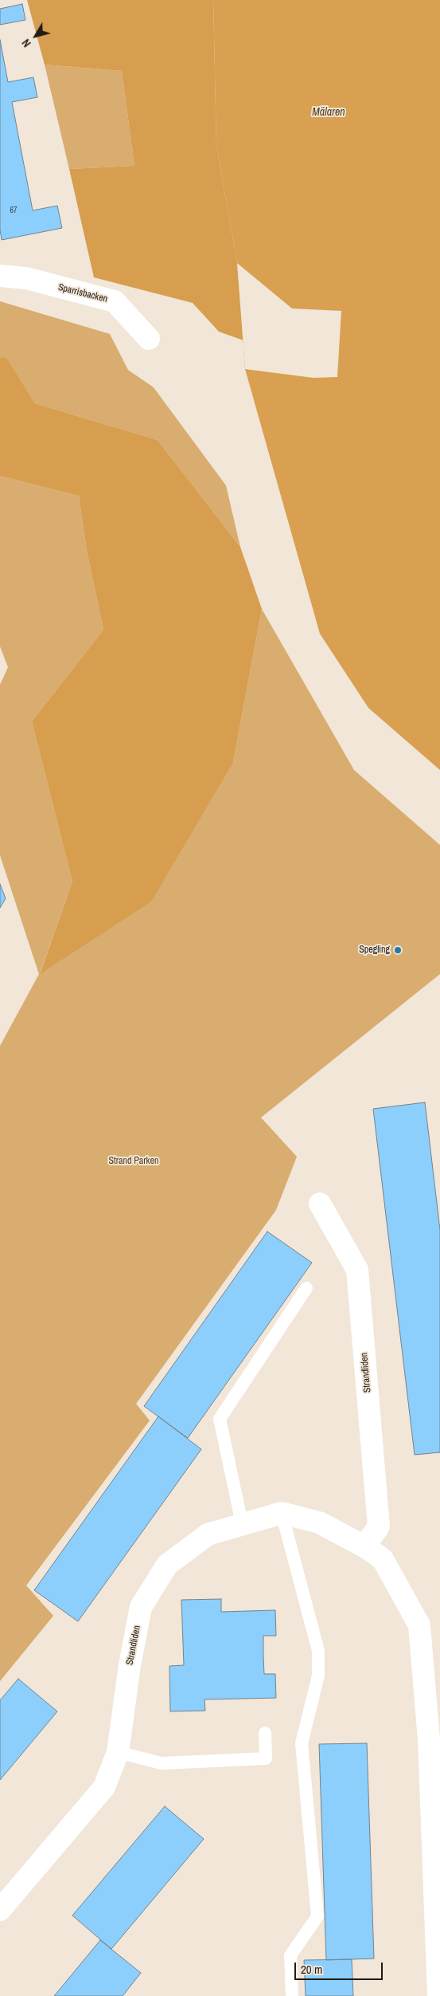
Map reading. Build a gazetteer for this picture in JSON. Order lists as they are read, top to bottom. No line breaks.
{"streets":{"street":["Sparrisbacken","Strandliden"]},"water":["Mälaren"],"parks":["Strand Parken"],"places":["Spegling"],"house_numbers":["67"],"scale_bar":"20 m","north":"bottom left"}
